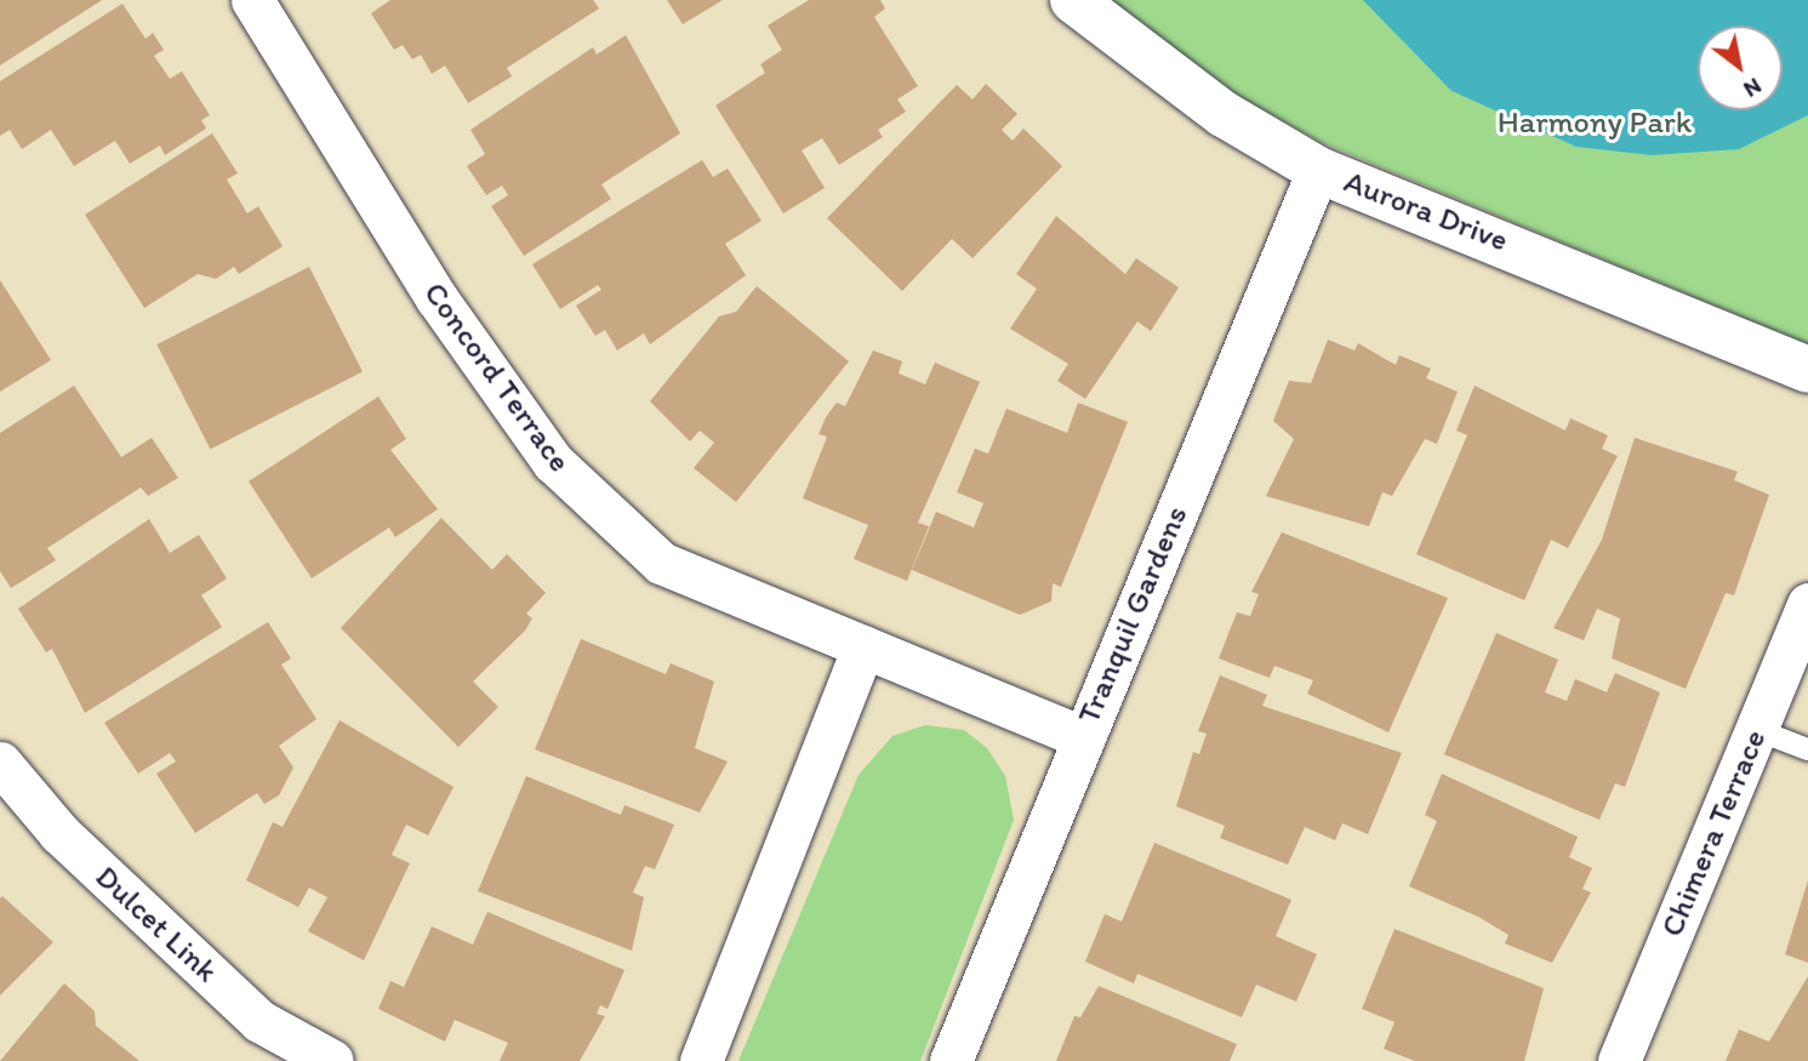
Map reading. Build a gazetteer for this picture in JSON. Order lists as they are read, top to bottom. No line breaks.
{"streets":{"street":["Aurora Drive","Concord Terrace","Tranquil Gardens","Chimera Terrace","Dulcet Link"]},"crossings":[["Aurora Drive","Tranquil Gardens"],["Concord Terrace","Tranquil Gardens"]],"parks":["Harmony Park"],"north":"bottom right"}
